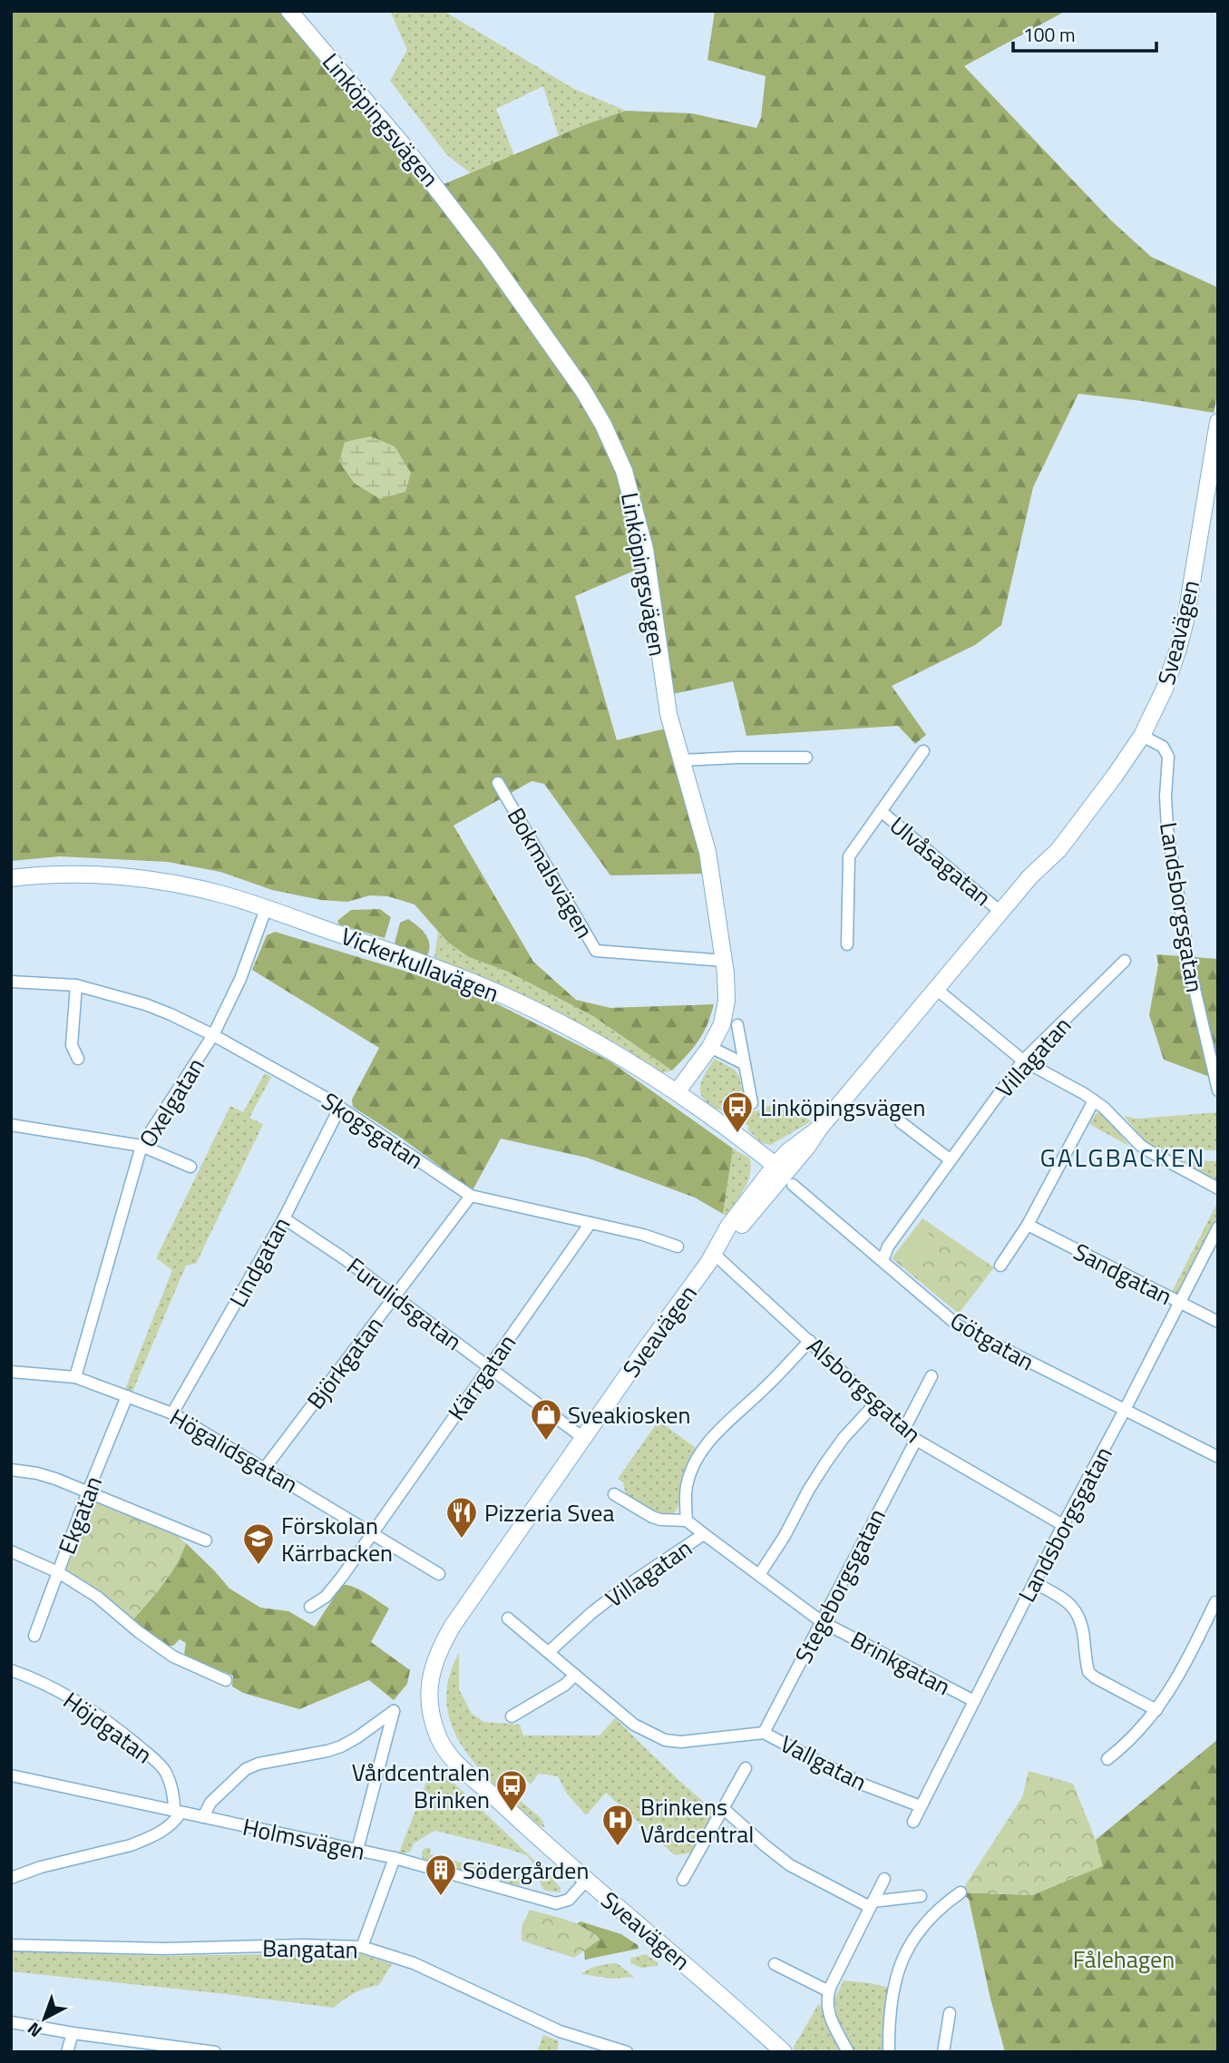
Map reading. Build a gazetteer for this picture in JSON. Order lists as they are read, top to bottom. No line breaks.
{"streets":{"main road":["Linköpingsvägen","Sveavägen","Vickerkullavägen"],"street":["Ulvåsagatan","Bokmalsvägen","Landsborgsgatan","Villagatan","Oxelgatan","Skogsgatan","Lindgatan","Sandgatan","Furulidsgatan","Götgatan","Björkgatan","Kärrgatan","Alsborgsgatan","Högalidsgatan","Ekgatan","Stegeborgsgatan","Brinkgatan","Höjdgatan","Vallgatan","Holmsvägen","Bangatan"]},"crossings":[["Linköpingsvägen","Bokmalsvägen"],["Linköpingsvägen","Vickerkullavägen"],["Sveavägen","Ulvåsagatan"],["Sveavägen","Landsborgsgatan"],["Sveavägen","Vickerkullavägen"],["Sveavägen","Furulidsgatan"],["Sveavägen","Götgatan"],["Sveavägen","Alsborgsgatan"],["Sveavägen","Holmsvägen"],["Landsborgsgatan","Sandgatan"],["Landsborgsgatan","Götgatan"],["Landsborgsgatan","Alsborgsgatan"],["Landsborgsgatan","Brinkgatan"],["Landsborgsgatan","Vallgatan"],["Vickerkullavägen","Oxelgatan"],["Vickerkullavägen","Götgatan"],["Villagatan","Götgatan"],["Villagatan","Alsborgsgatan"],["Villagatan","Brinkgatan"],["Oxelgatan","Skogsgatan"],["Oxelgatan","Högalidsgatan"],["Skogsgatan","Lindgatan"],["Skogsgatan","Björkgatan"],["Skogsgatan","Kärrgatan"],["Lindgatan","Furulidsgatan"],["Lindgatan","Högalidsgatan"],["Furulidsgatan","Björkgatan"],["Furulidsgatan","Kärrgatan"],["Björkgatan","Högalidsgatan"],["Kärrgatan","Högalidsgatan"],["Alsborgsgatan","Stegeborgsgatan"],["Högalidsgatan","Ekgatan"],["Stegeborgsgatan","Brinkgatan"],["Stegeborgsgatan","Vallgatan"],["Höjdgatan","Holmsvägen"]],"districts":["GALGBACKEN"],"parks":["Fålehagen"],"places":{"bus stop":["Linköpingsvägen","Vårdcentralen Brinken"],"shop":["Sveakiosken"],"restaurant":["Pizzeria Svea"],"school or university":["Förskolan Kärrbacken"],"hospital":["Brinkens Vårdcentral"],"building":["Södergården"]},"scale_bar":"100 m","north":"bottom left"}
